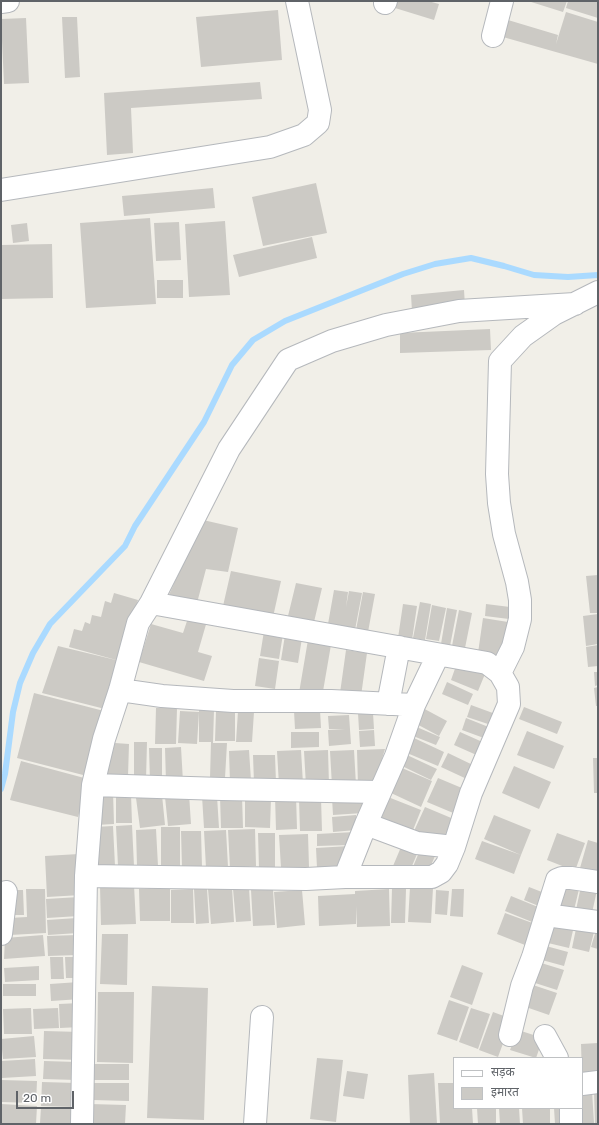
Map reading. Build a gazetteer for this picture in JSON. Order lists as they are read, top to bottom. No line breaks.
{"legend":["सड़क","इमारत"],"scale_bar":"20 m"}
